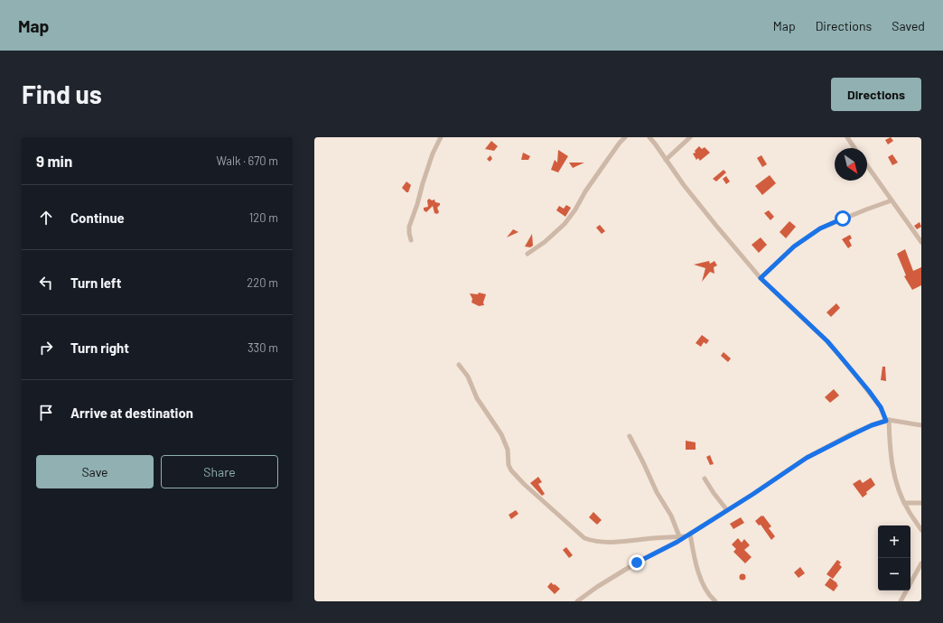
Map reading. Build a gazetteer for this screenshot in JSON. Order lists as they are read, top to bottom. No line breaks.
{"north":"bottom right","page":{"header":"Map","nav":["Map","Directions","Saved"],"buttons":["Directions",["Save","Share"]],"title":"Find us","heading":["9 min","Walk · 670 m"],"list":[["Continue","120 m"],["Turn left","220 m"],["Turn right","330 m"],"Arrive at destination"],"map_buttons":["+","−"]}}
